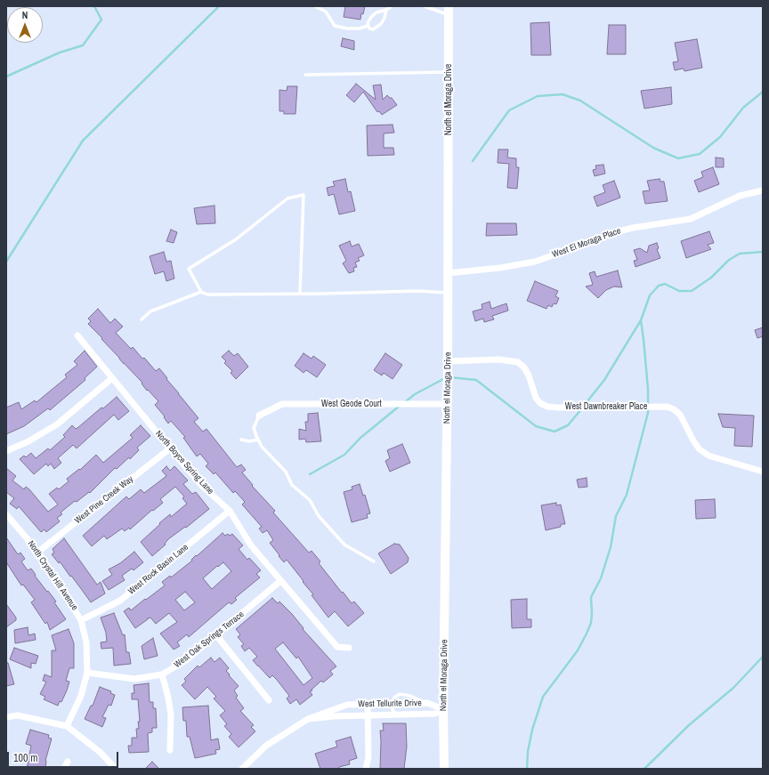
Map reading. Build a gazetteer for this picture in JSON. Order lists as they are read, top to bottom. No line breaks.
{"streets":{"street":["North el Moraga Drive","West El Moraga Place","West Geode Court","West Dawnbreaker Place","North Boyce Spring Lane","West Pine Creek Way","West Rock Basin Lane","North Crystal Hill Avenue","West Oak Springs Terrace","West Tellurite Drive"]},"crossings":[["North el Moraga Drive","West El Moraga Place"],["North el Moraga Drive","West Geode Court"],["North el Moraga Drive","West Dawnbreaker Place"],["North el Moraga Drive","West Tellurite Drive"],["North Boyce Spring Lane","West Pine Creek Way"],["North Boyce Spring Lane","West Rock Basin Lane"],["North Boyce Spring Lane","West Oak Springs Terrace"],["West Pine Creek Way","North Crystal Hill Avenue"],["West Rock Basin Lane","North Crystal Hill Avenue"],["North Crystal Hill Avenue","West Oak Springs Terrace"]],"scale_bar":"100 m","north":"top"}
